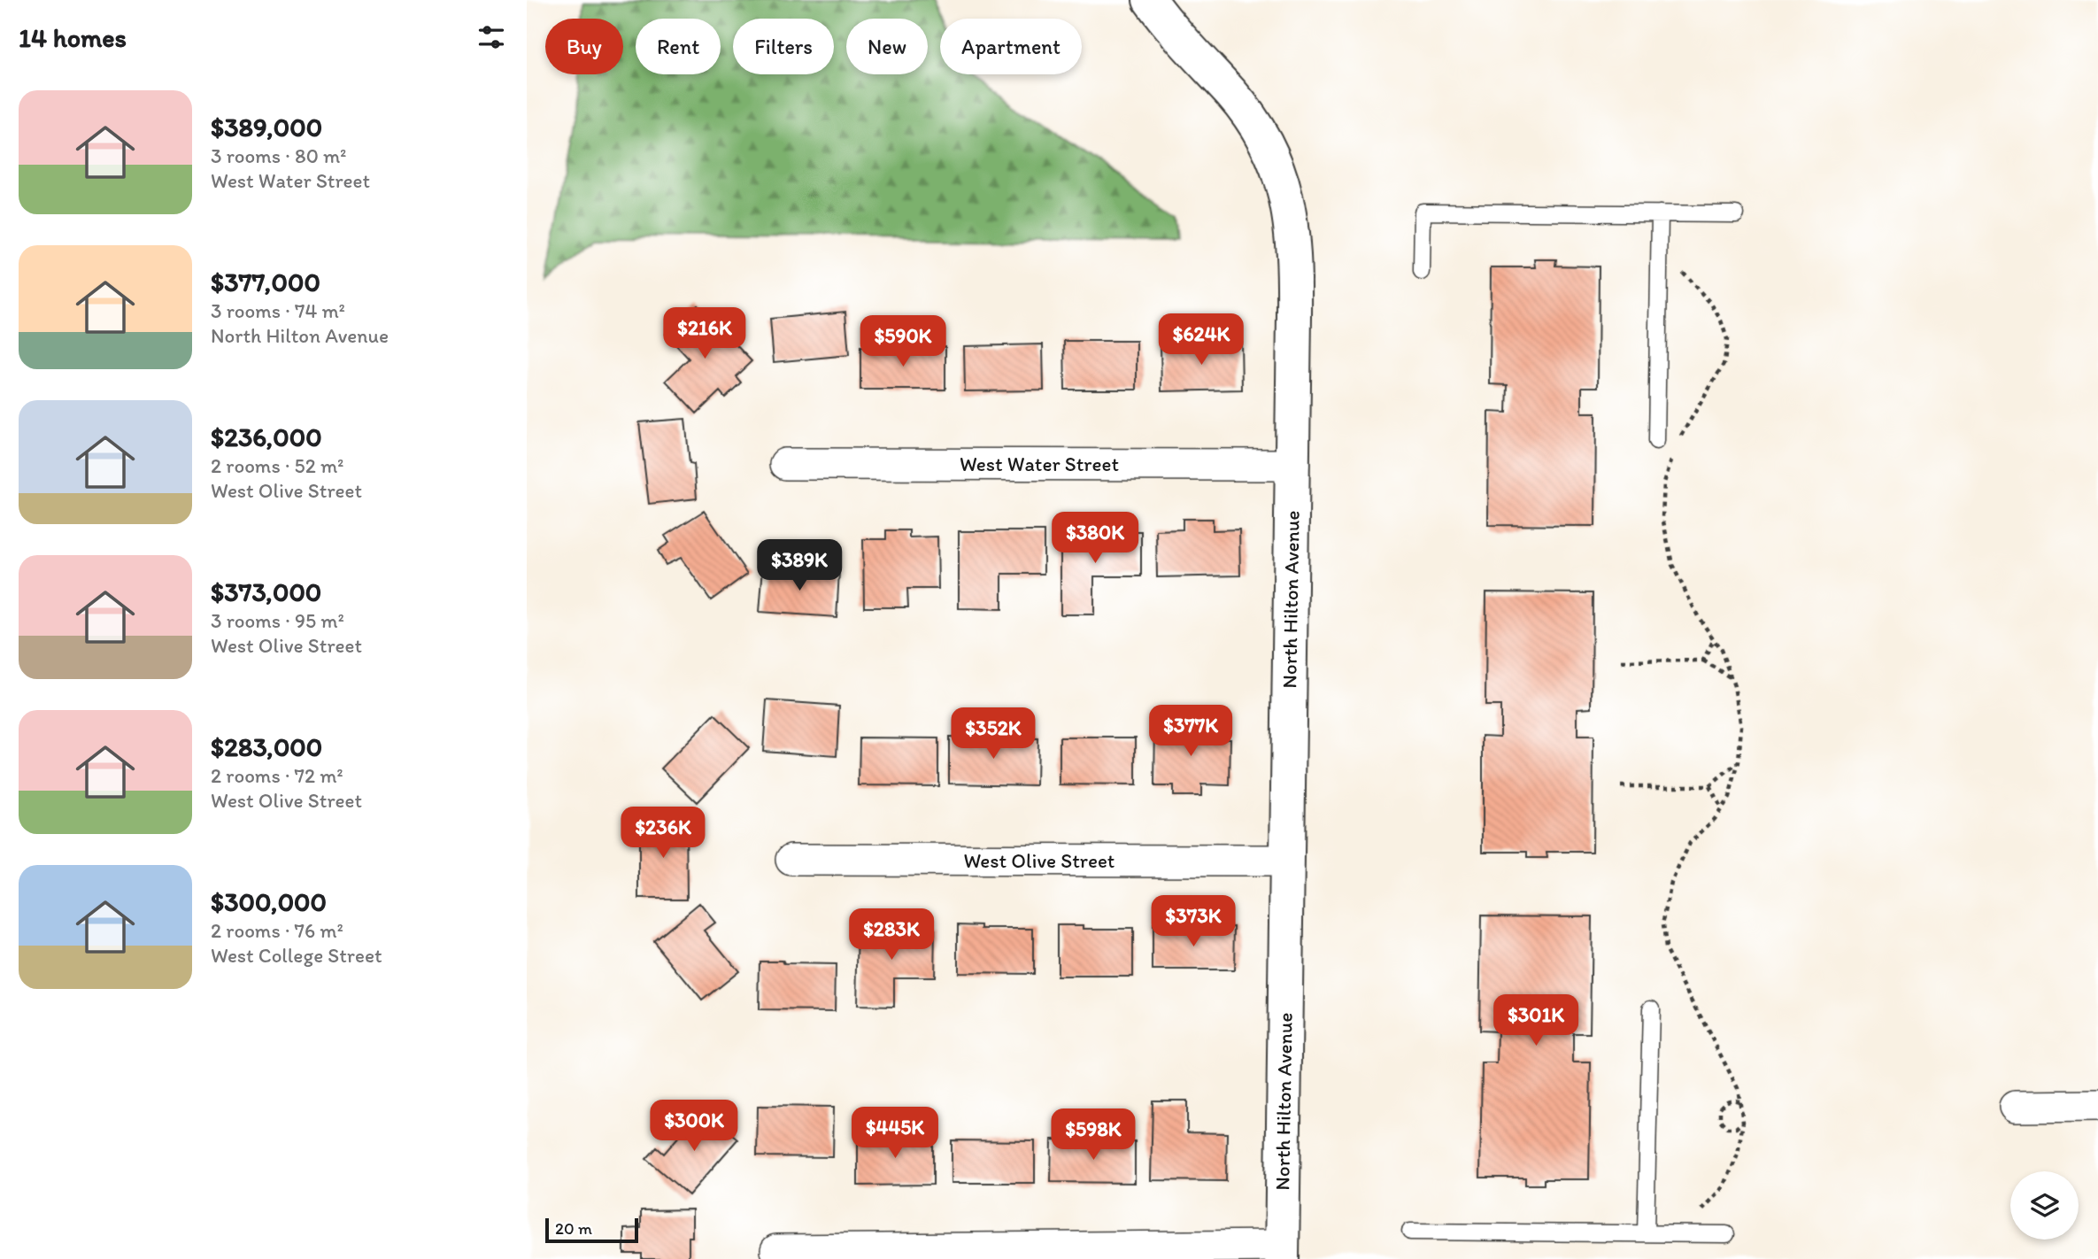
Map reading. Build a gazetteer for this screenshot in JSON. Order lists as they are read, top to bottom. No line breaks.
{"streets":{"street":["West Water Street","North Hilton Avenue","West Olive Street"]},"crossings":[["West Water Street","North Hilton Avenue"],["North Hilton Avenue","West Olive Street"]],"scale_bar":"20 m","page":{"heading":"14 homes","chip":["Buy","Rent","Filters","New","Apartment"],"list":[{"name":"$389,000","note":"3 rooms · 80 m² · West Water Street"},{"name":"$377,000","note":"3 rooms · 74 m² · North Hilton Avenue"},{"name":"$236,000","note":"2 rooms · 52 m² · West Olive Street"},{"name":"$373,000","note":"3 rooms · 95 m² · West Olive Street"},{"name":"$283,000","note":"2 rooms · 72 m² · West Olive Street"},{"name":"$300,000","note":"2 rooms · 76 m² · West College Street"}],"price":["$216K","$624K","$590K","$380K","$389K","$377K","$352K","$236K","$373K","$283K","$301K","$300K","$445K","$598K"],"scale":"20 m"}}
